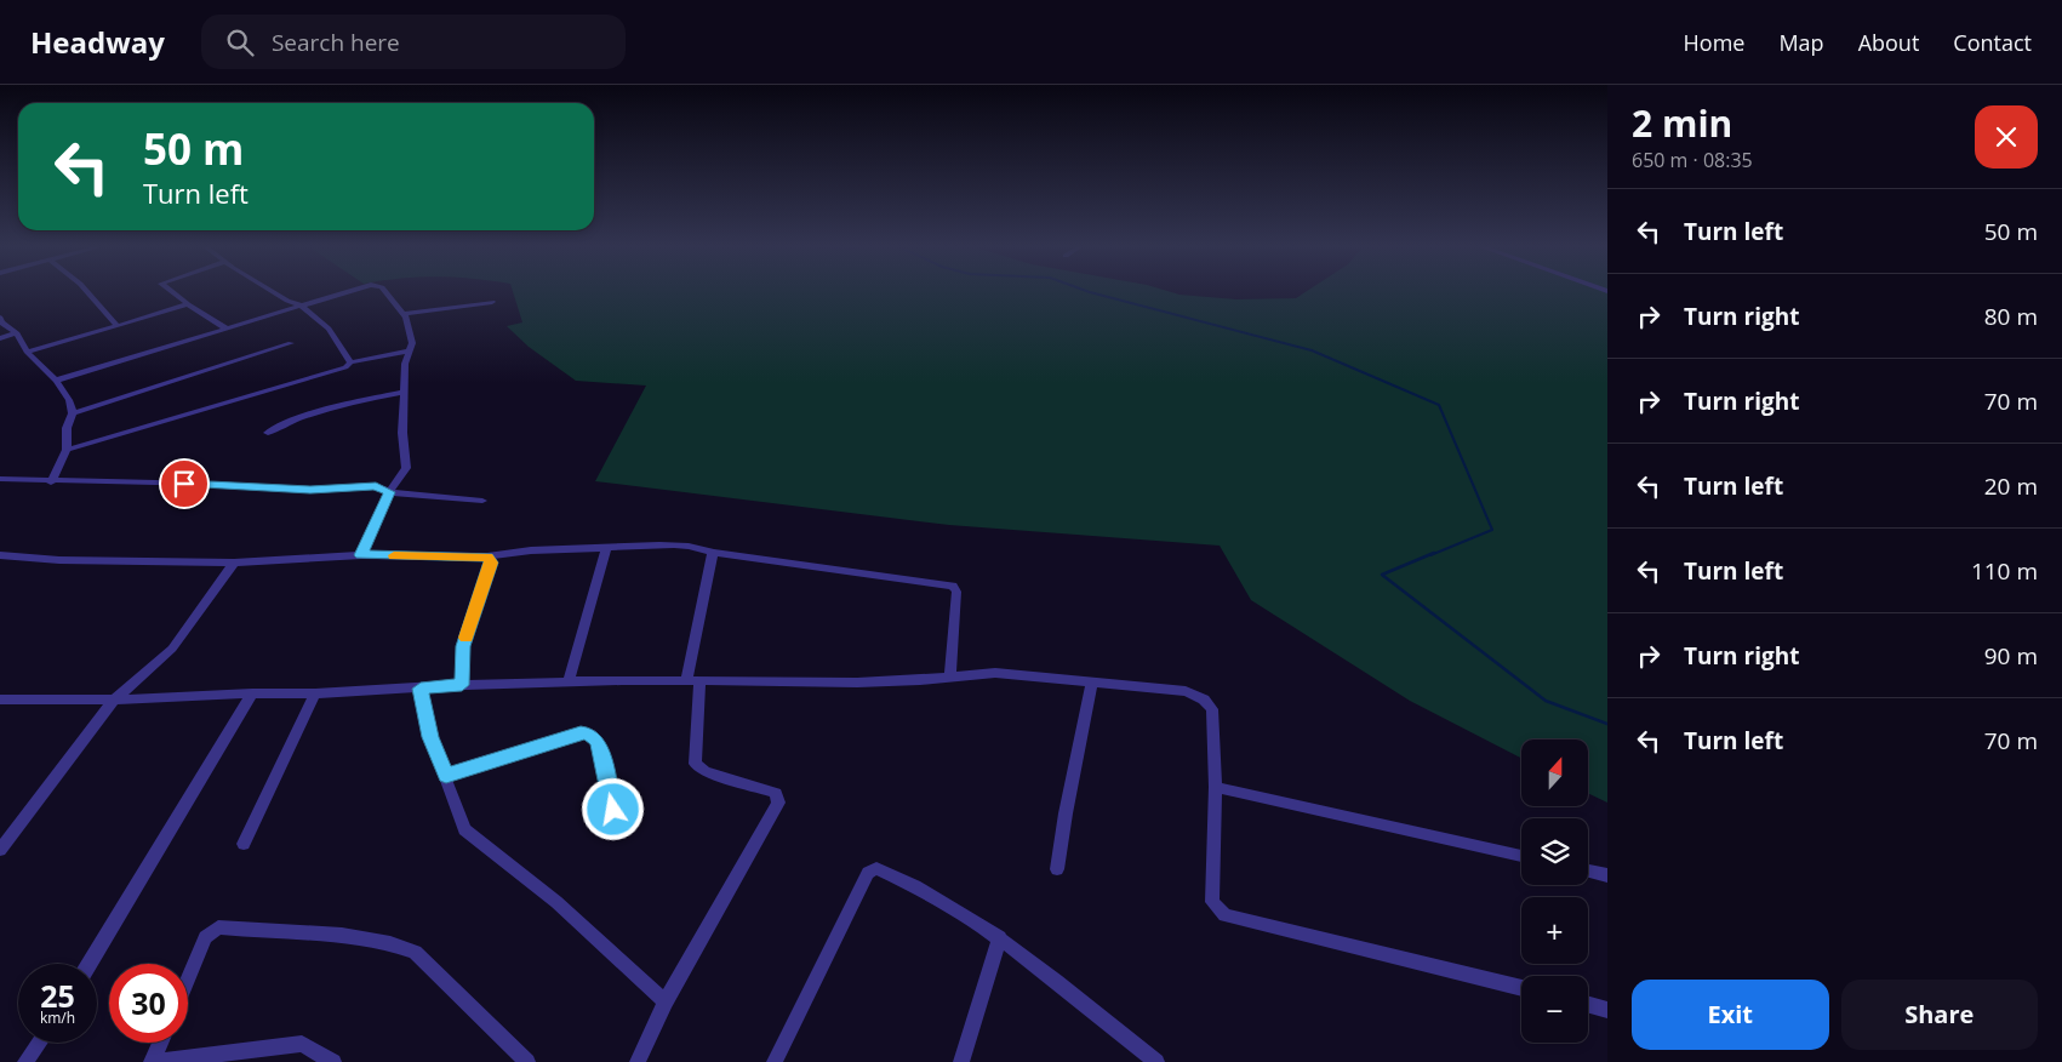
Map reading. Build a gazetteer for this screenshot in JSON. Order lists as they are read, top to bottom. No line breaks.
{"north":"top","page":{"header":"Headway","search":"Search here","nav":["Home","Map","About","Contact"],"heading":["2 min","650 m · 08:35"],"turn":["50 m","Turn left"],"list":[{"name":"Turn left","value":"50 m"},{"name":"Turn right","value":"80 m"},{"name":"Turn right","value":"70 m"},{"name":"Turn left","value":"20 m"},{"name":"Turn left","value":"110 m"},{"name":"Turn right","value":"90 m"},{"name":"Turn left","value":"70 m"}],"map_buttons":["+","−"],"speed":"25 km/h","limit":"30","buttons":["Exit","Share"]}}
